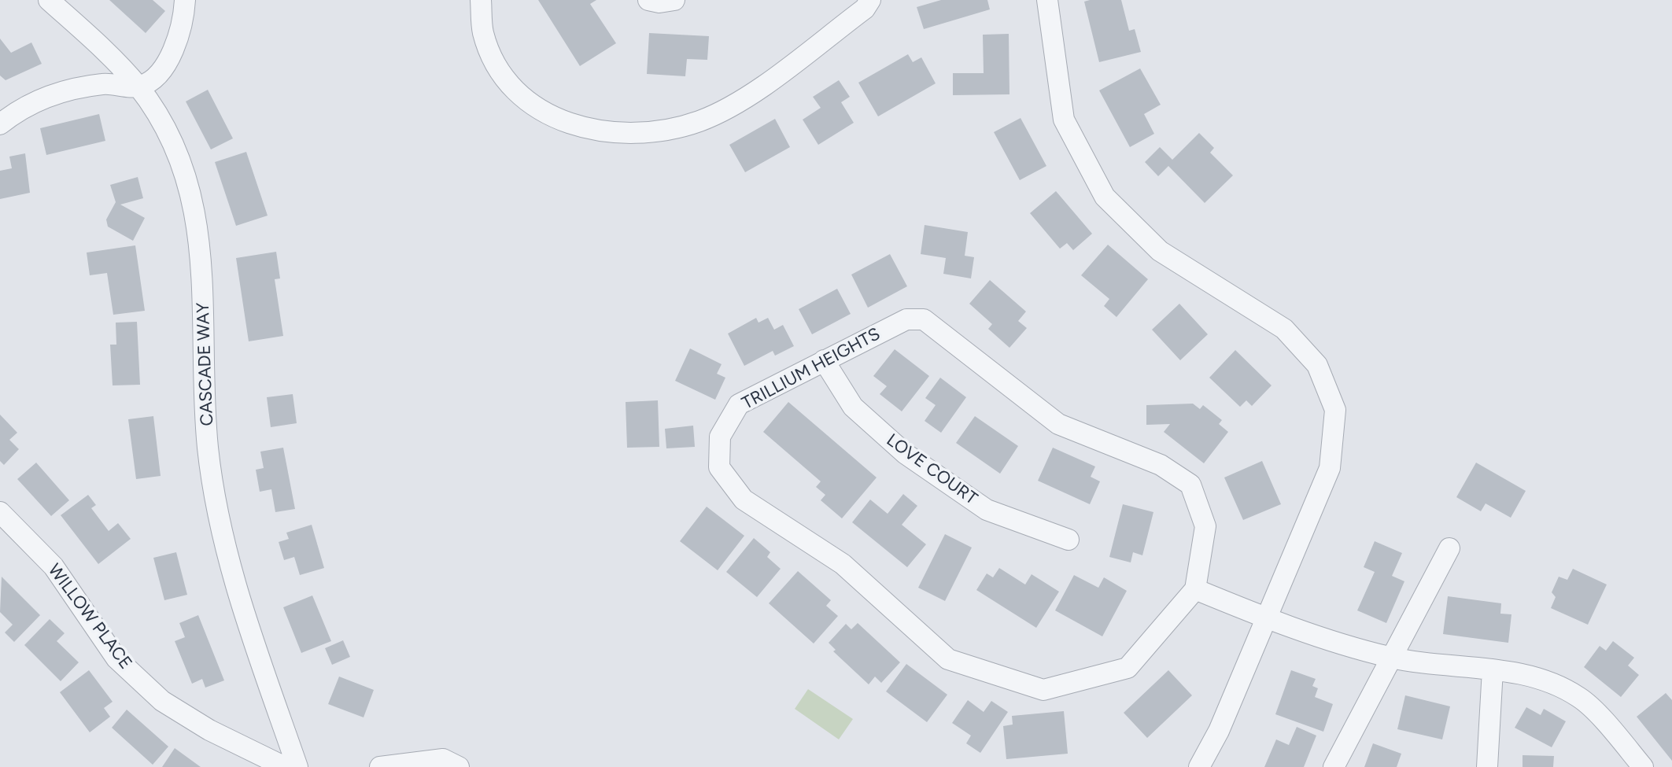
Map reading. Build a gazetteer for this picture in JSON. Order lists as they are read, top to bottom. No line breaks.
{"streets":{"street":["CASCADE WAY","TRILLIUM HEIGHTS","LOVE COURT","WILLOW PLACE"]},"crossings":[["TRILLIUM HEIGHTS","LOVE COURT"]]}
